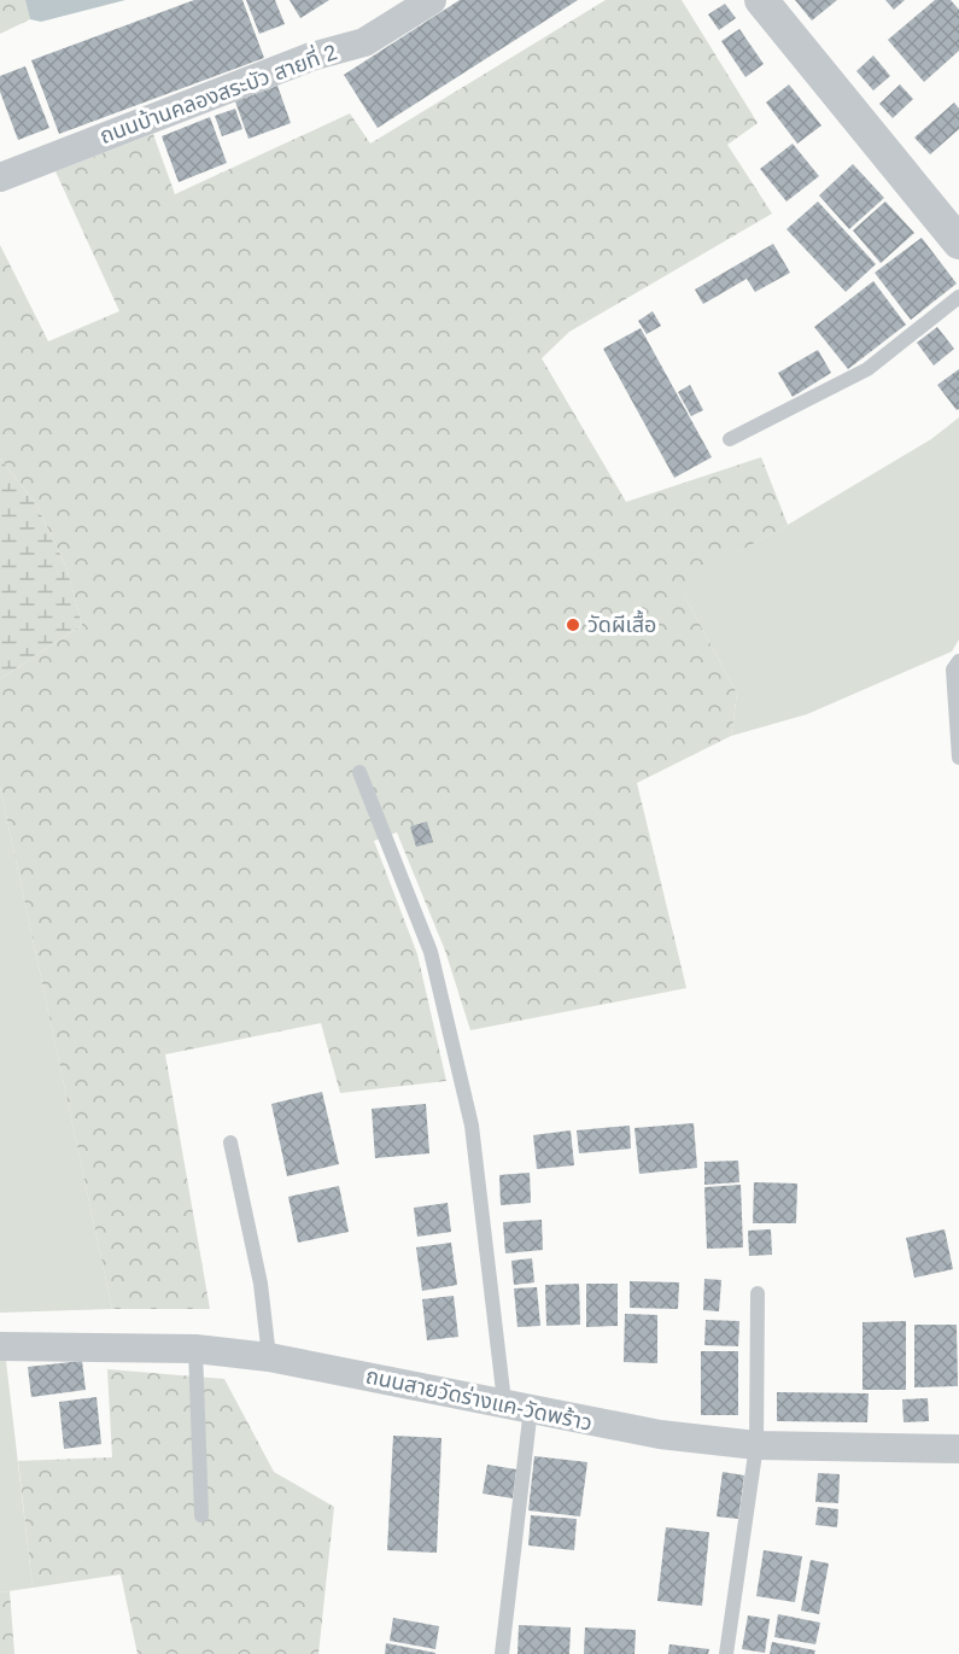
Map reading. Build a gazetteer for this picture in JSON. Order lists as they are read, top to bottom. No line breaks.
{"streets":{"street":["ถนนบ้านคลองสระบัว สายที่ 2","ถนนสายวัดร่างแค-วัดพร้าว"]},"places":["วัดผีเสื้อ"]}
